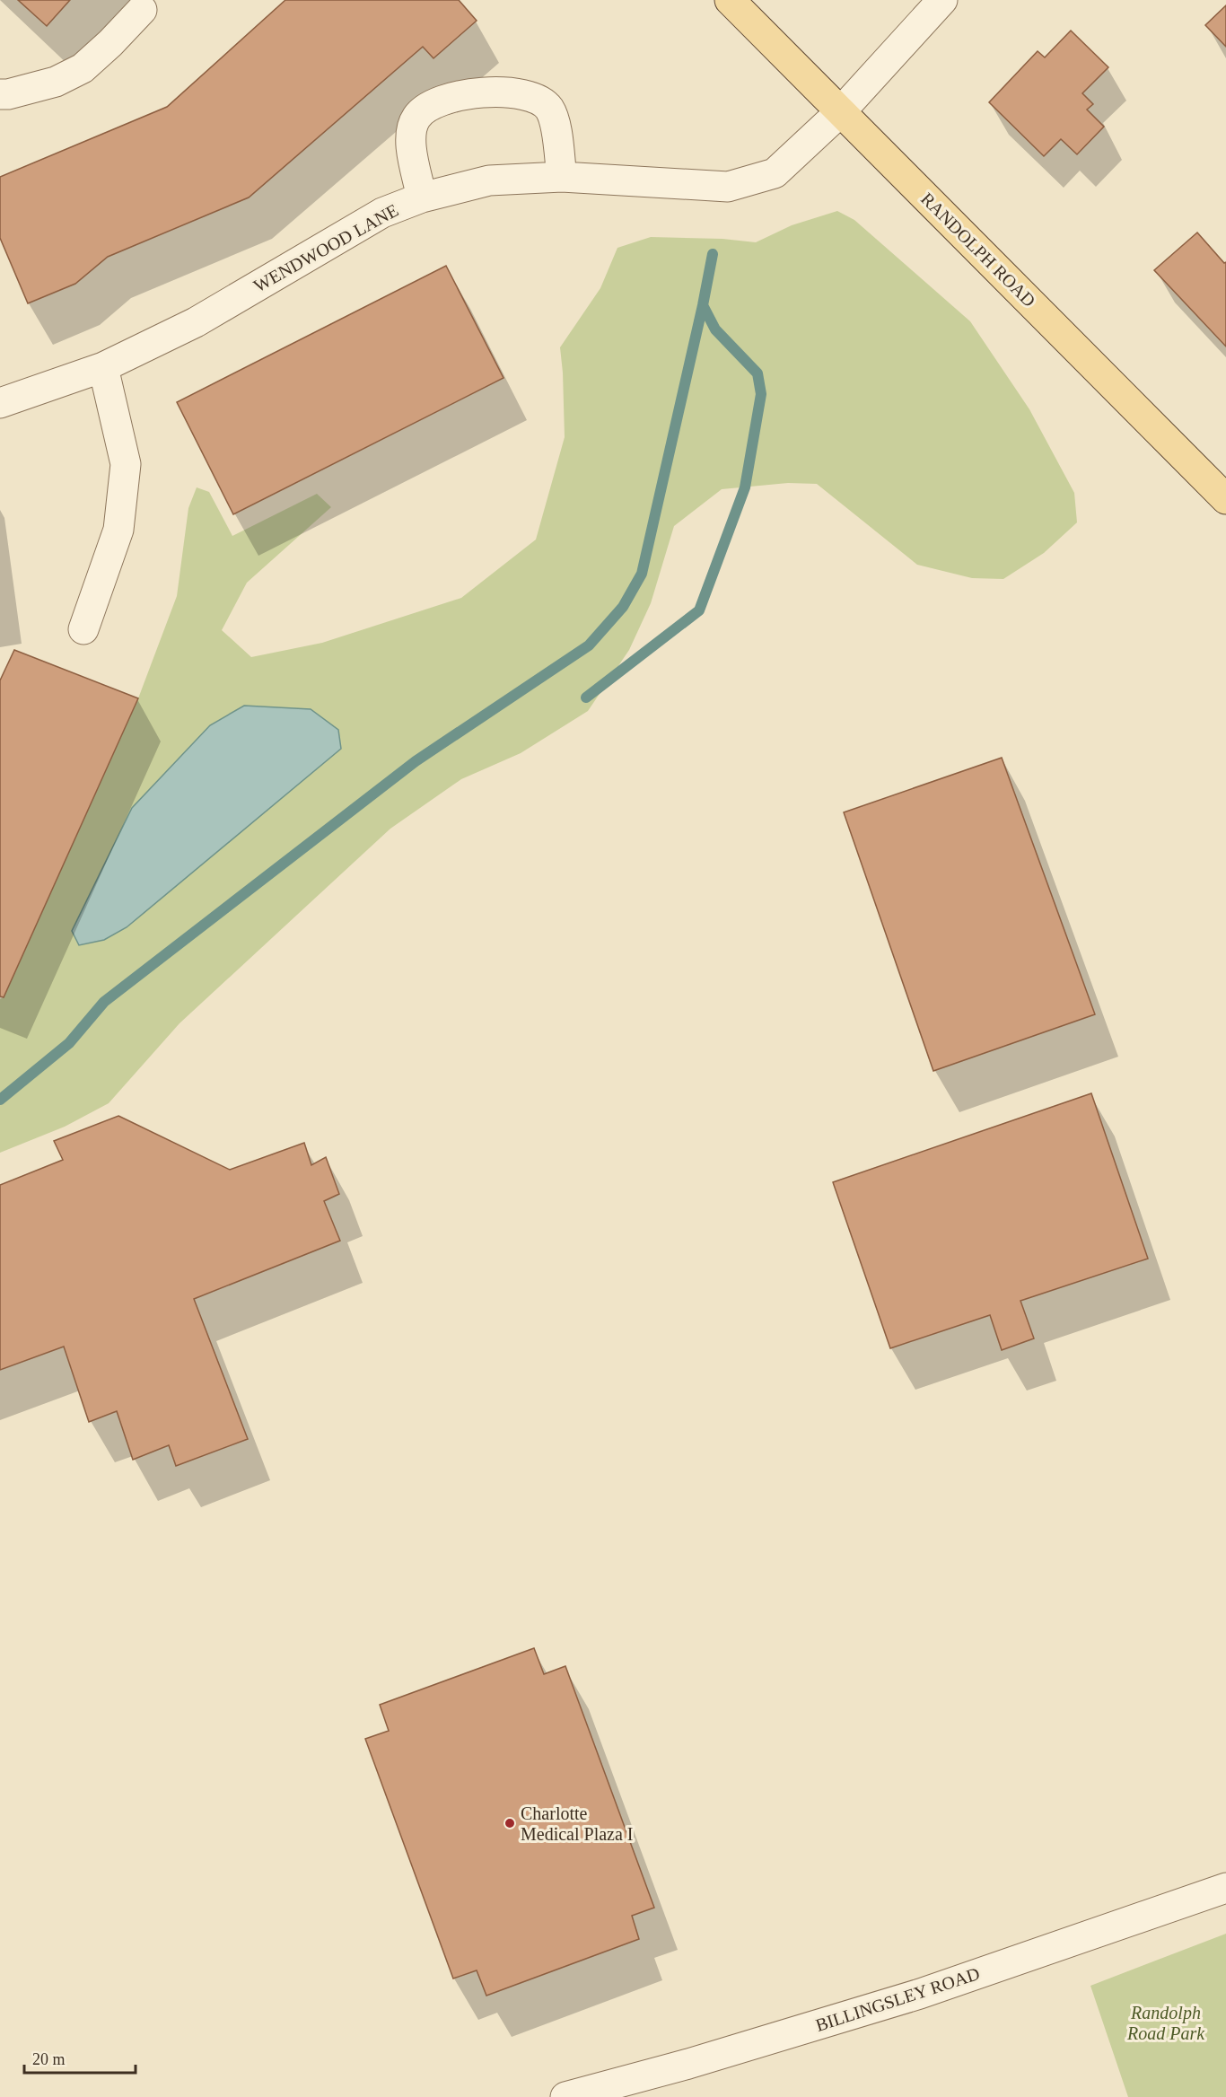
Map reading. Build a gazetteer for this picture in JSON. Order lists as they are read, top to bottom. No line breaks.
{"streets":{"main road":["RANDOLPH ROAD"],"street":["WENDWOOD LANE","BILLINGSLEY ROAD"]},"crossings":[["WENDWOOD LANE","RANDOLPH ROAD"]],"parks":["Randolph Road Park"],"places":["Charlotte Medical Plaza I"],"scale_bar":"20 m"}
